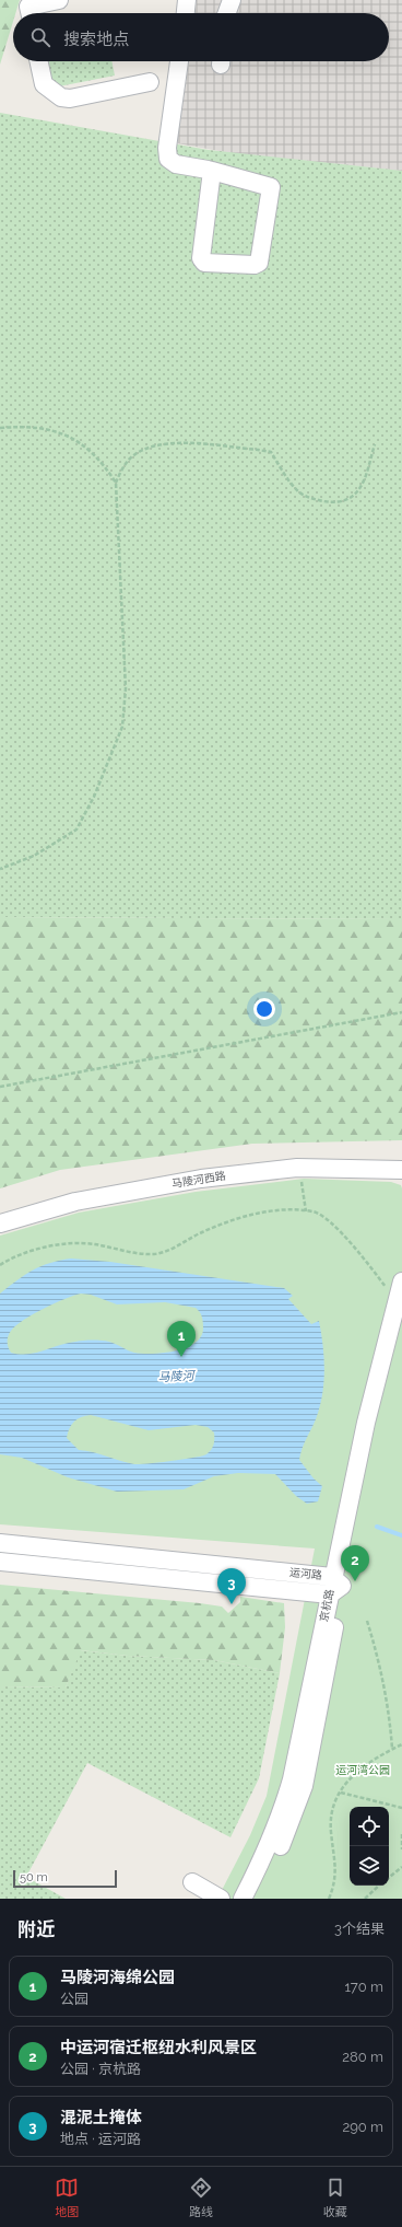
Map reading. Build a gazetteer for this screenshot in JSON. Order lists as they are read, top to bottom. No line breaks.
{"streets":{"street":["马陵河西路","运河路","京杭路"]},"crossings":[["运河路","京杭路"]],"water":["马陵河"],"parks":["运河湾公园"],"scale_bar":"50 m","page":{"search":"搜索地点","pins":["1","2","3"],"scale":"50 m","heading":["附近","3个结果"],"list":[{"mark":"1","name":"马陵河海绵公园","note":"公园","value":"170 m"},{"mark":"2","name":"中运河宿迁枢纽水利风景区","note":"公园 · 京杭路","value":"280 m"},{"mark":"3","name":"混泥土掩体","note":"地点 · 运河路","value":"290 m"}],"nav":["地图","路线","收藏"]}}
